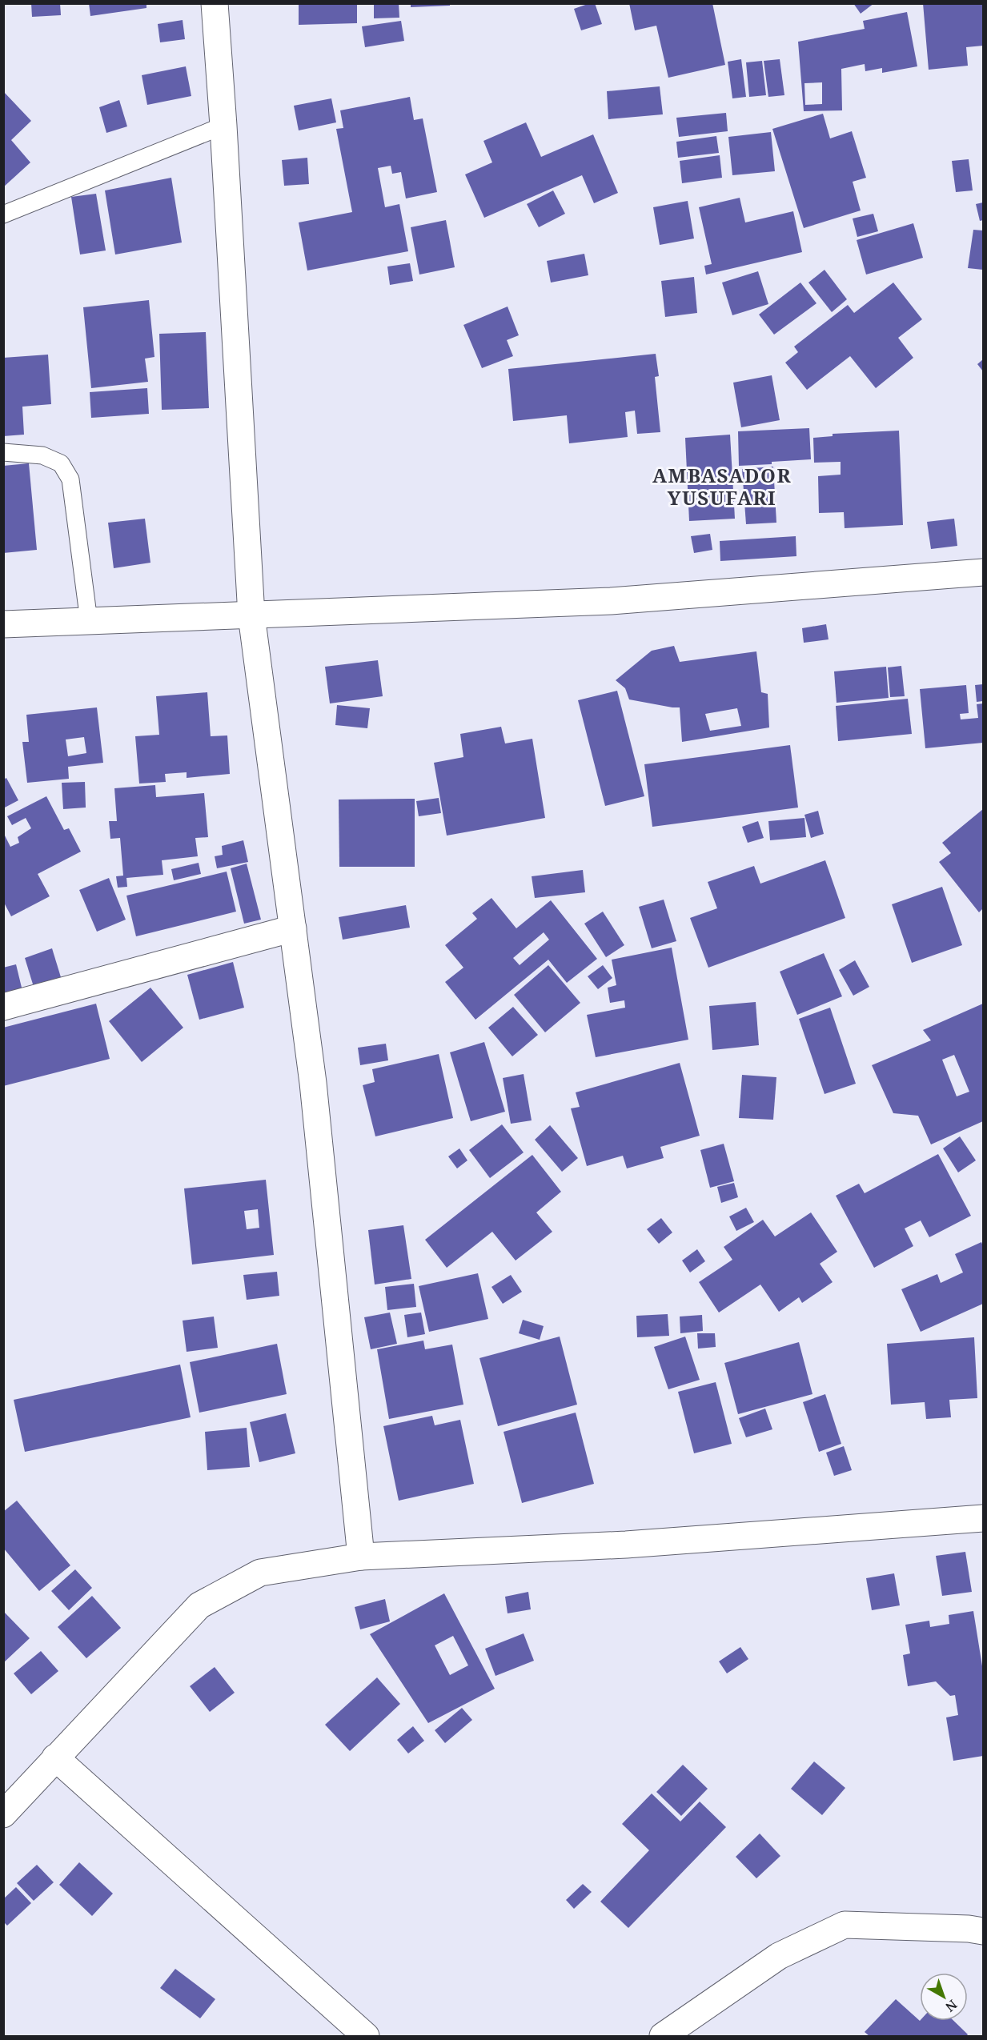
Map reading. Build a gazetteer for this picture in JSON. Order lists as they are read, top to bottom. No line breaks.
{"districts":["AMBASADOR YUSUFARI"],"north":"bottom right"}
